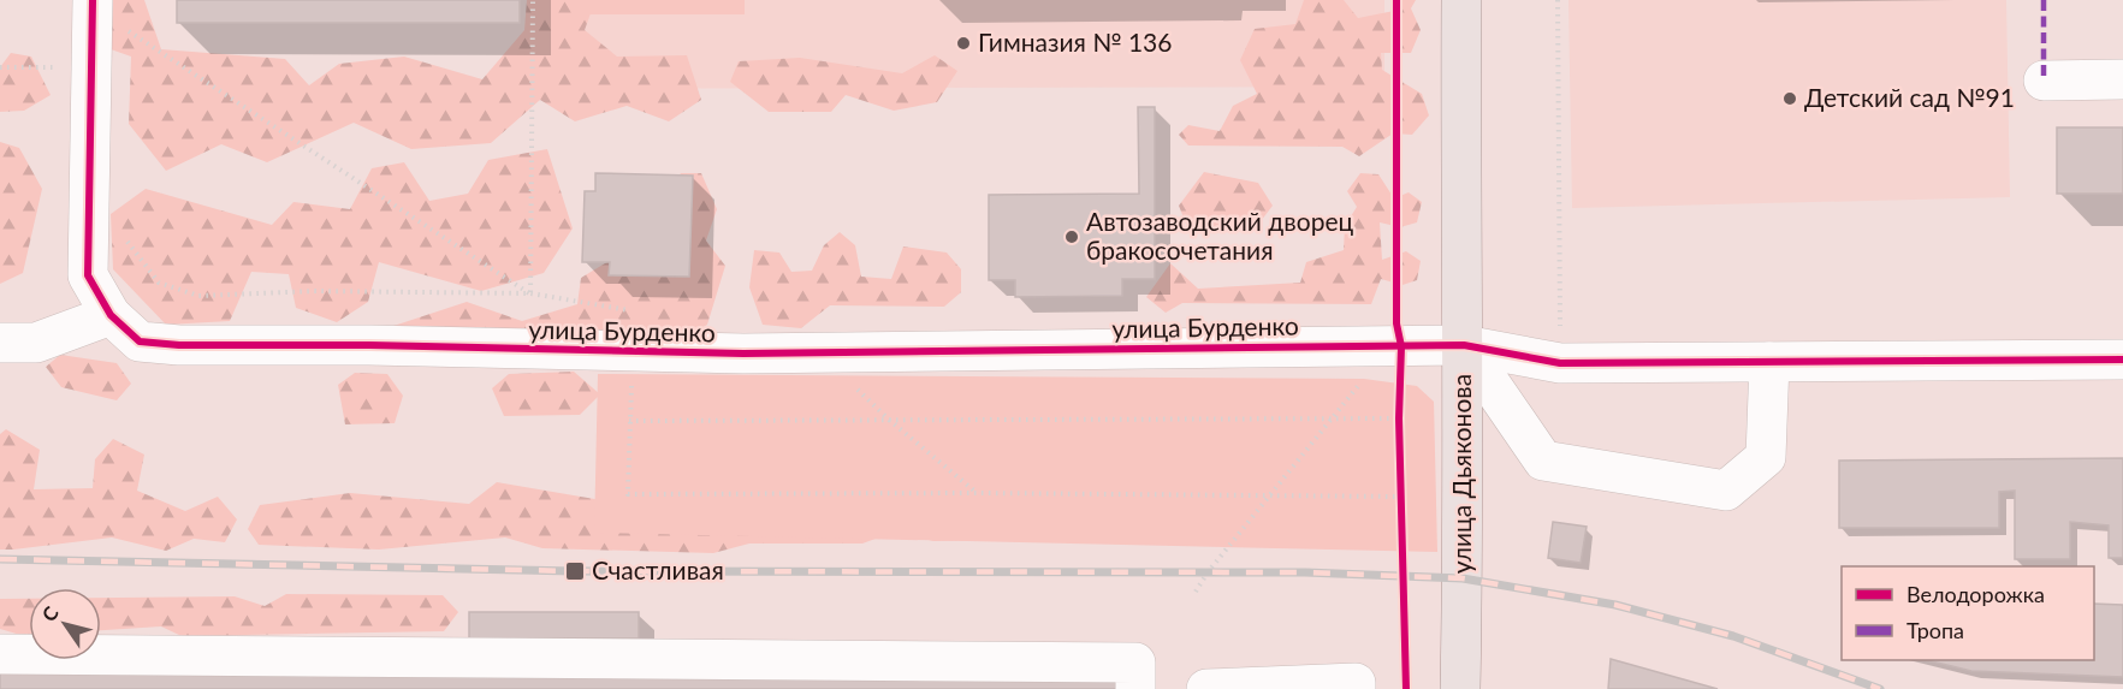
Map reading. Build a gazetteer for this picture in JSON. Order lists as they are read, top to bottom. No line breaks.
{"streets":{"main road":["улица Дьяконова"],"street":["улица Бурденко"]},"crossings":[["улица Бурденко","улица Дьяконова"]],"places":{"other":["Гимназия № 136","Детский сад №91","Автозаводский дворец бракосочетания"],"transit":["Счастливая"]},"legend":["Велодорожка","Тропа"],"north":"top left"}
